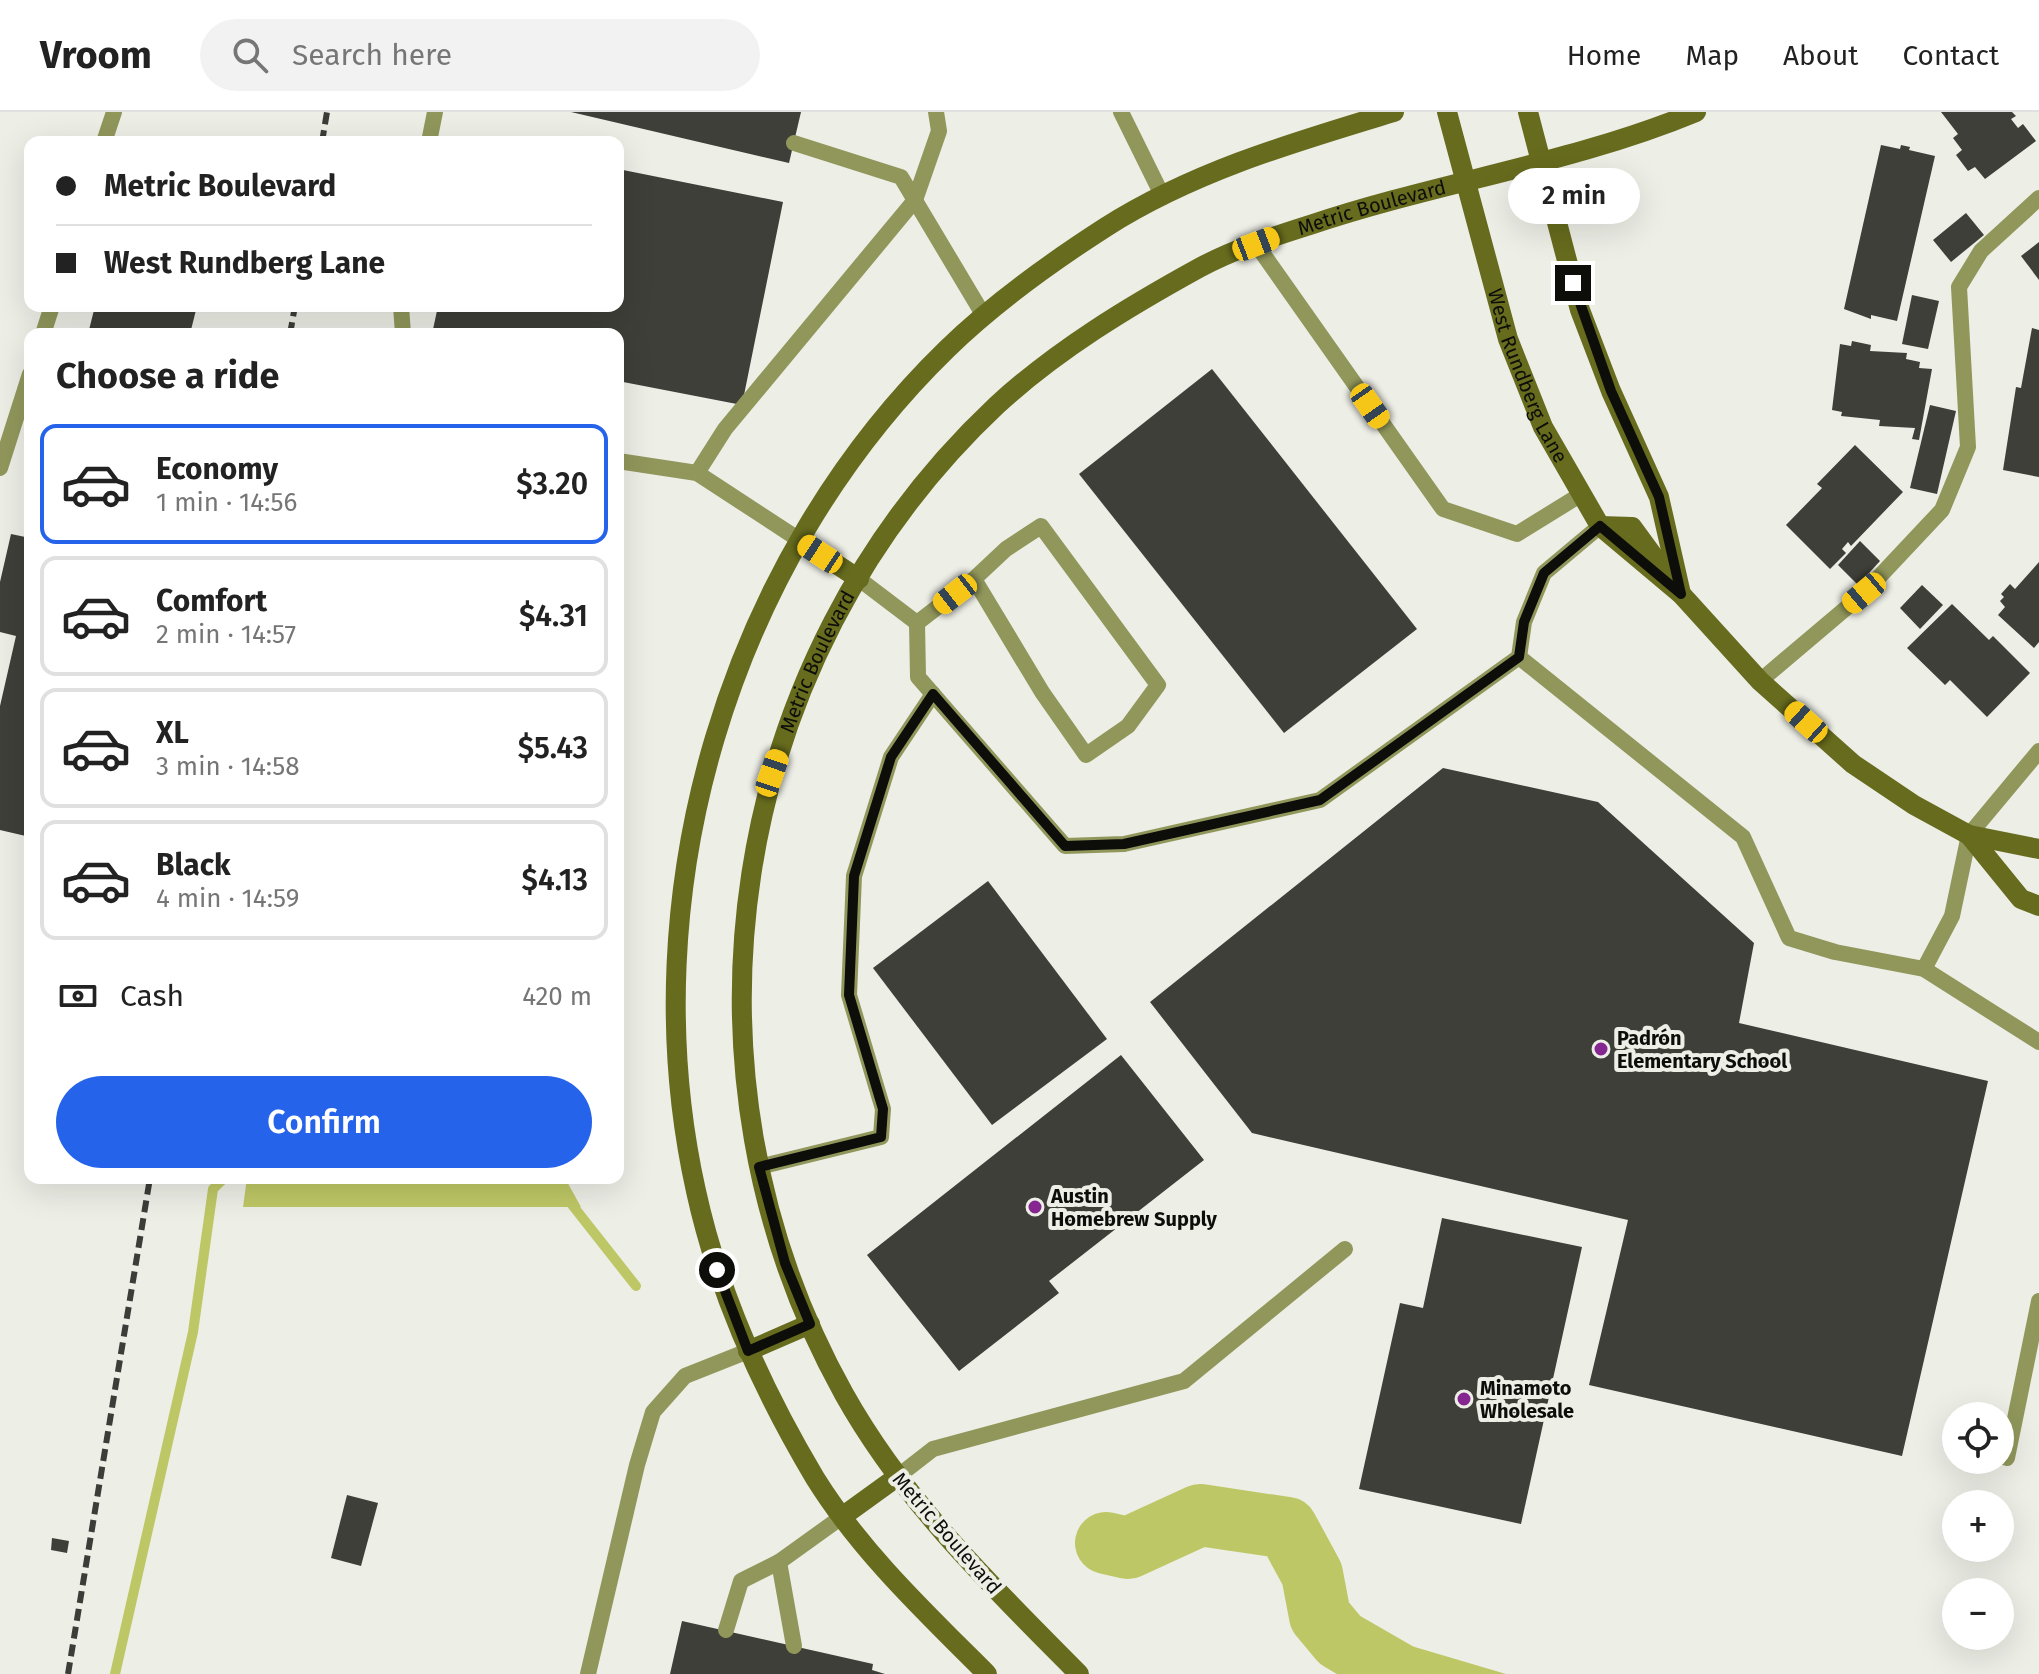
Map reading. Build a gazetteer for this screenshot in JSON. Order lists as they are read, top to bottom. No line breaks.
{"streets":{"main road":["Metric Boulevard","West Rundberg Lane"]},"crossings":[["Metric Boulevard","West Rundberg Lane"]],"places":["Padrón Elementary School","Austin Homebrew Supply","Minamoto Wholesale"],"page":{"header":"Vroom","search":"Search here","nav":["Home","Map","About","Contact"],"banner":["Metric Boulevard","West Rundberg Lane"],"bubble":"2 min","heading":"Choose a ride","list":[{"name":"Economy","note":"1 min · 14:56","value":"$3.20"},{"name":"Comfort","note":"2 min · 14:57","value":"$4.31"},{"name":"XL","note":"3 min · 14:58","value":"$5.43"},{"name":"Black","note":"4 min · 14:59","value":"$4.13"}],"pay":["Cash","420 m"],"buttons":"Confirm","map_buttons":["+","−"]}}
